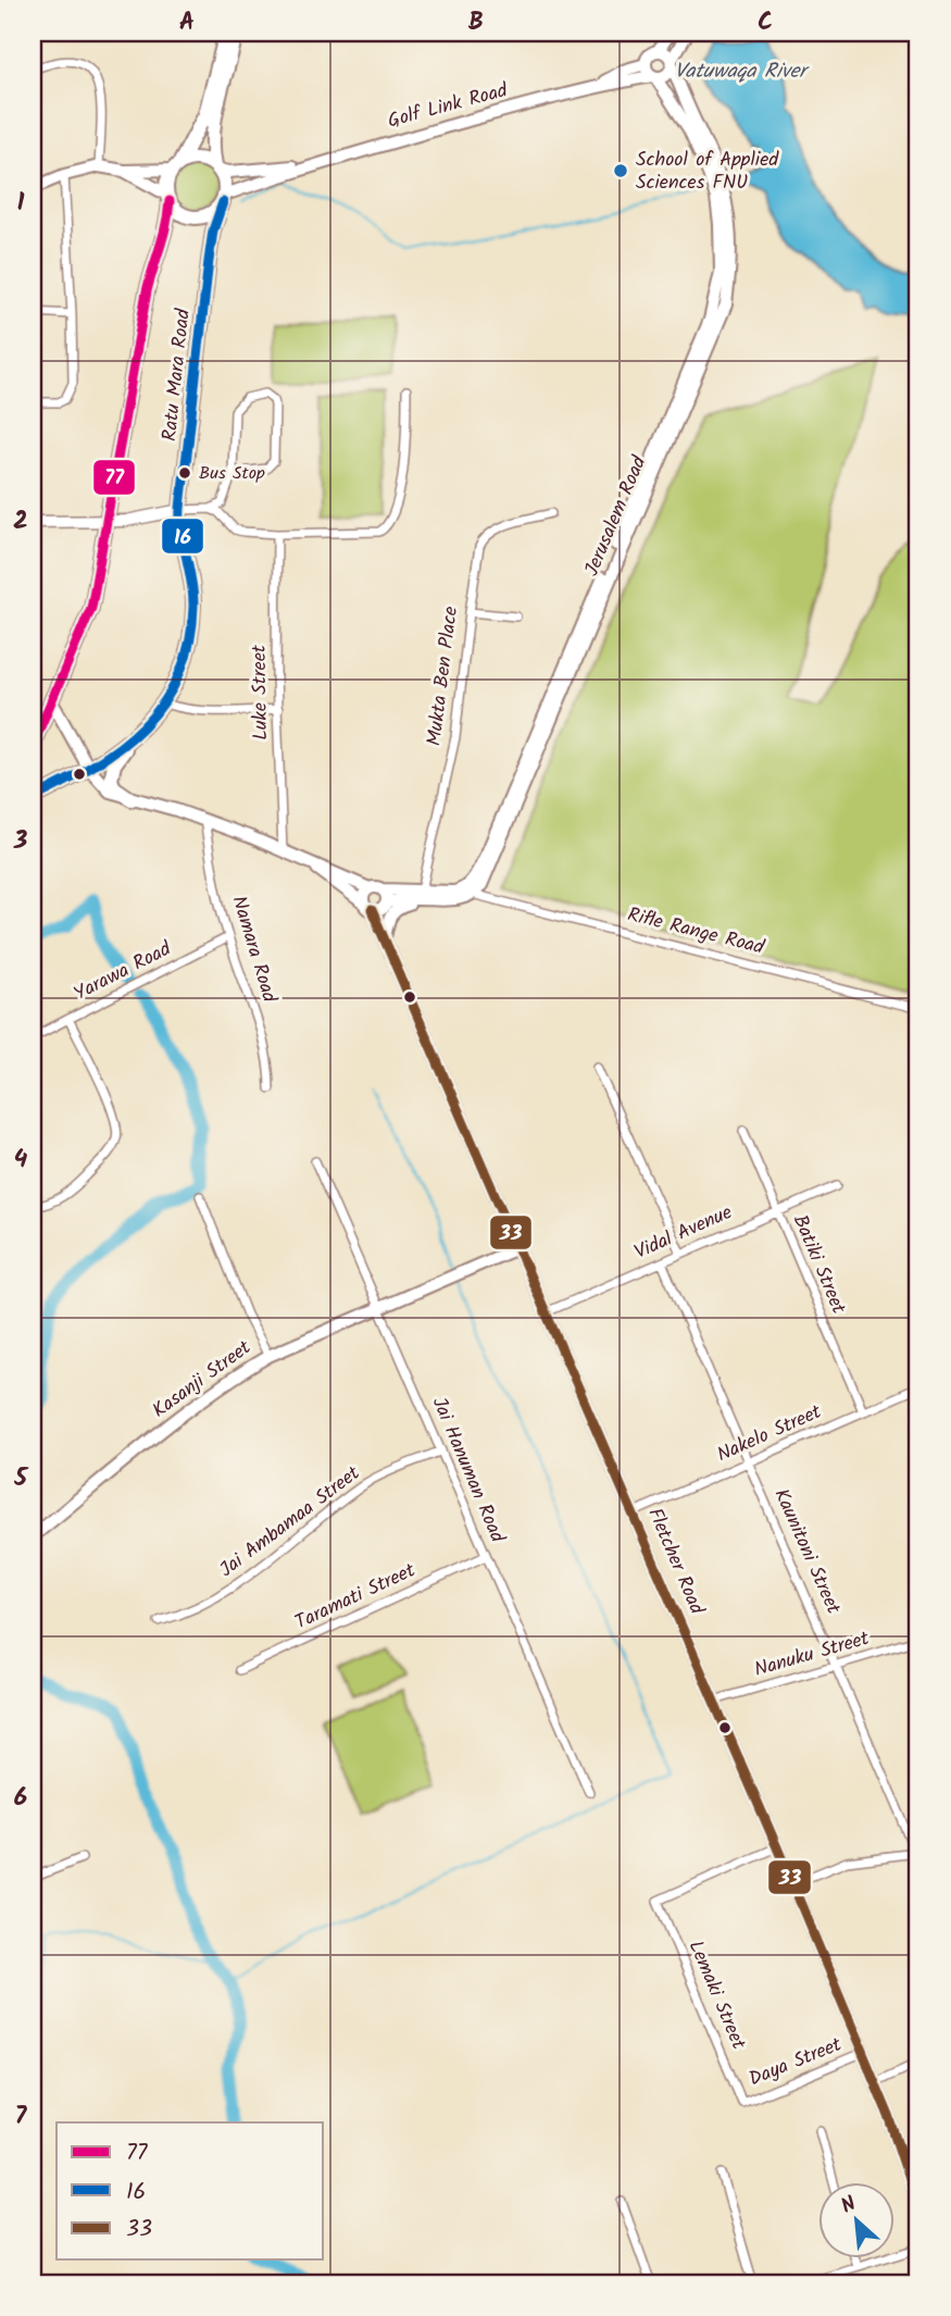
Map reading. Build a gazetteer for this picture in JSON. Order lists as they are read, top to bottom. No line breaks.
{"streets":{"highway":["Ratu Mara Road"],"main road":["Golf Link Road","Jerusalem Road","Kasanji Street","Fletcher Road"],"street":["Mukta Ben Place","Luke Street","Rifle Range Road","Namara Road","Yarawa Road","Vidal Avenue","Batiki Street","Nakelo Street","Jai Hanuman Road","Jai Ambamaa Street","Kaunitoni Street","Taramati Street","Nanuku Street","Lemaki Street","Daya Street"]},"crossings":[["Golf Link Road","Ratu Mara Road"],["Golf Link Road","Jerusalem Road"],["Jerusalem Road","Rifle Range Road"],["Namara Road","Yarawa Road"],["Vidal Avenue","Batiki Street"],["Vidal Avenue","Kaunitoni Street"],["Vidal Avenue","Fletcher Road"],["Batiki Street","Nakelo Street"],["Kasanji Street","Jai Hanuman Road"],["Kasanji Street","Fletcher Road"],["Nakelo Street","Kaunitoni Street"],["Nakelo Street","Fletcher Road"],["Jai Hanuman Road","Jai Ambamaa Street"],["Jai Hanuman Road","Taramati Street"],["Kaunitoni Street","Nanuku Street"],["Fletcher Road","Nanuku Street"],["Fletcher Road","Lemaki Street"],["Fletcher Road","Daya Street"],["Lemaki Street","Daya Street"]],"water":["Vatuwaqa River"],"places":["School of Applied Sciences FNU","Bus Stop"],"lines":["transit line 77","transit line 16","transit line 33"],"legend":["77","16","33"],"north":"top left","grid":{"columns":["A","B","C"],"rows":["1","2","3","4","5","6","7"]}}
